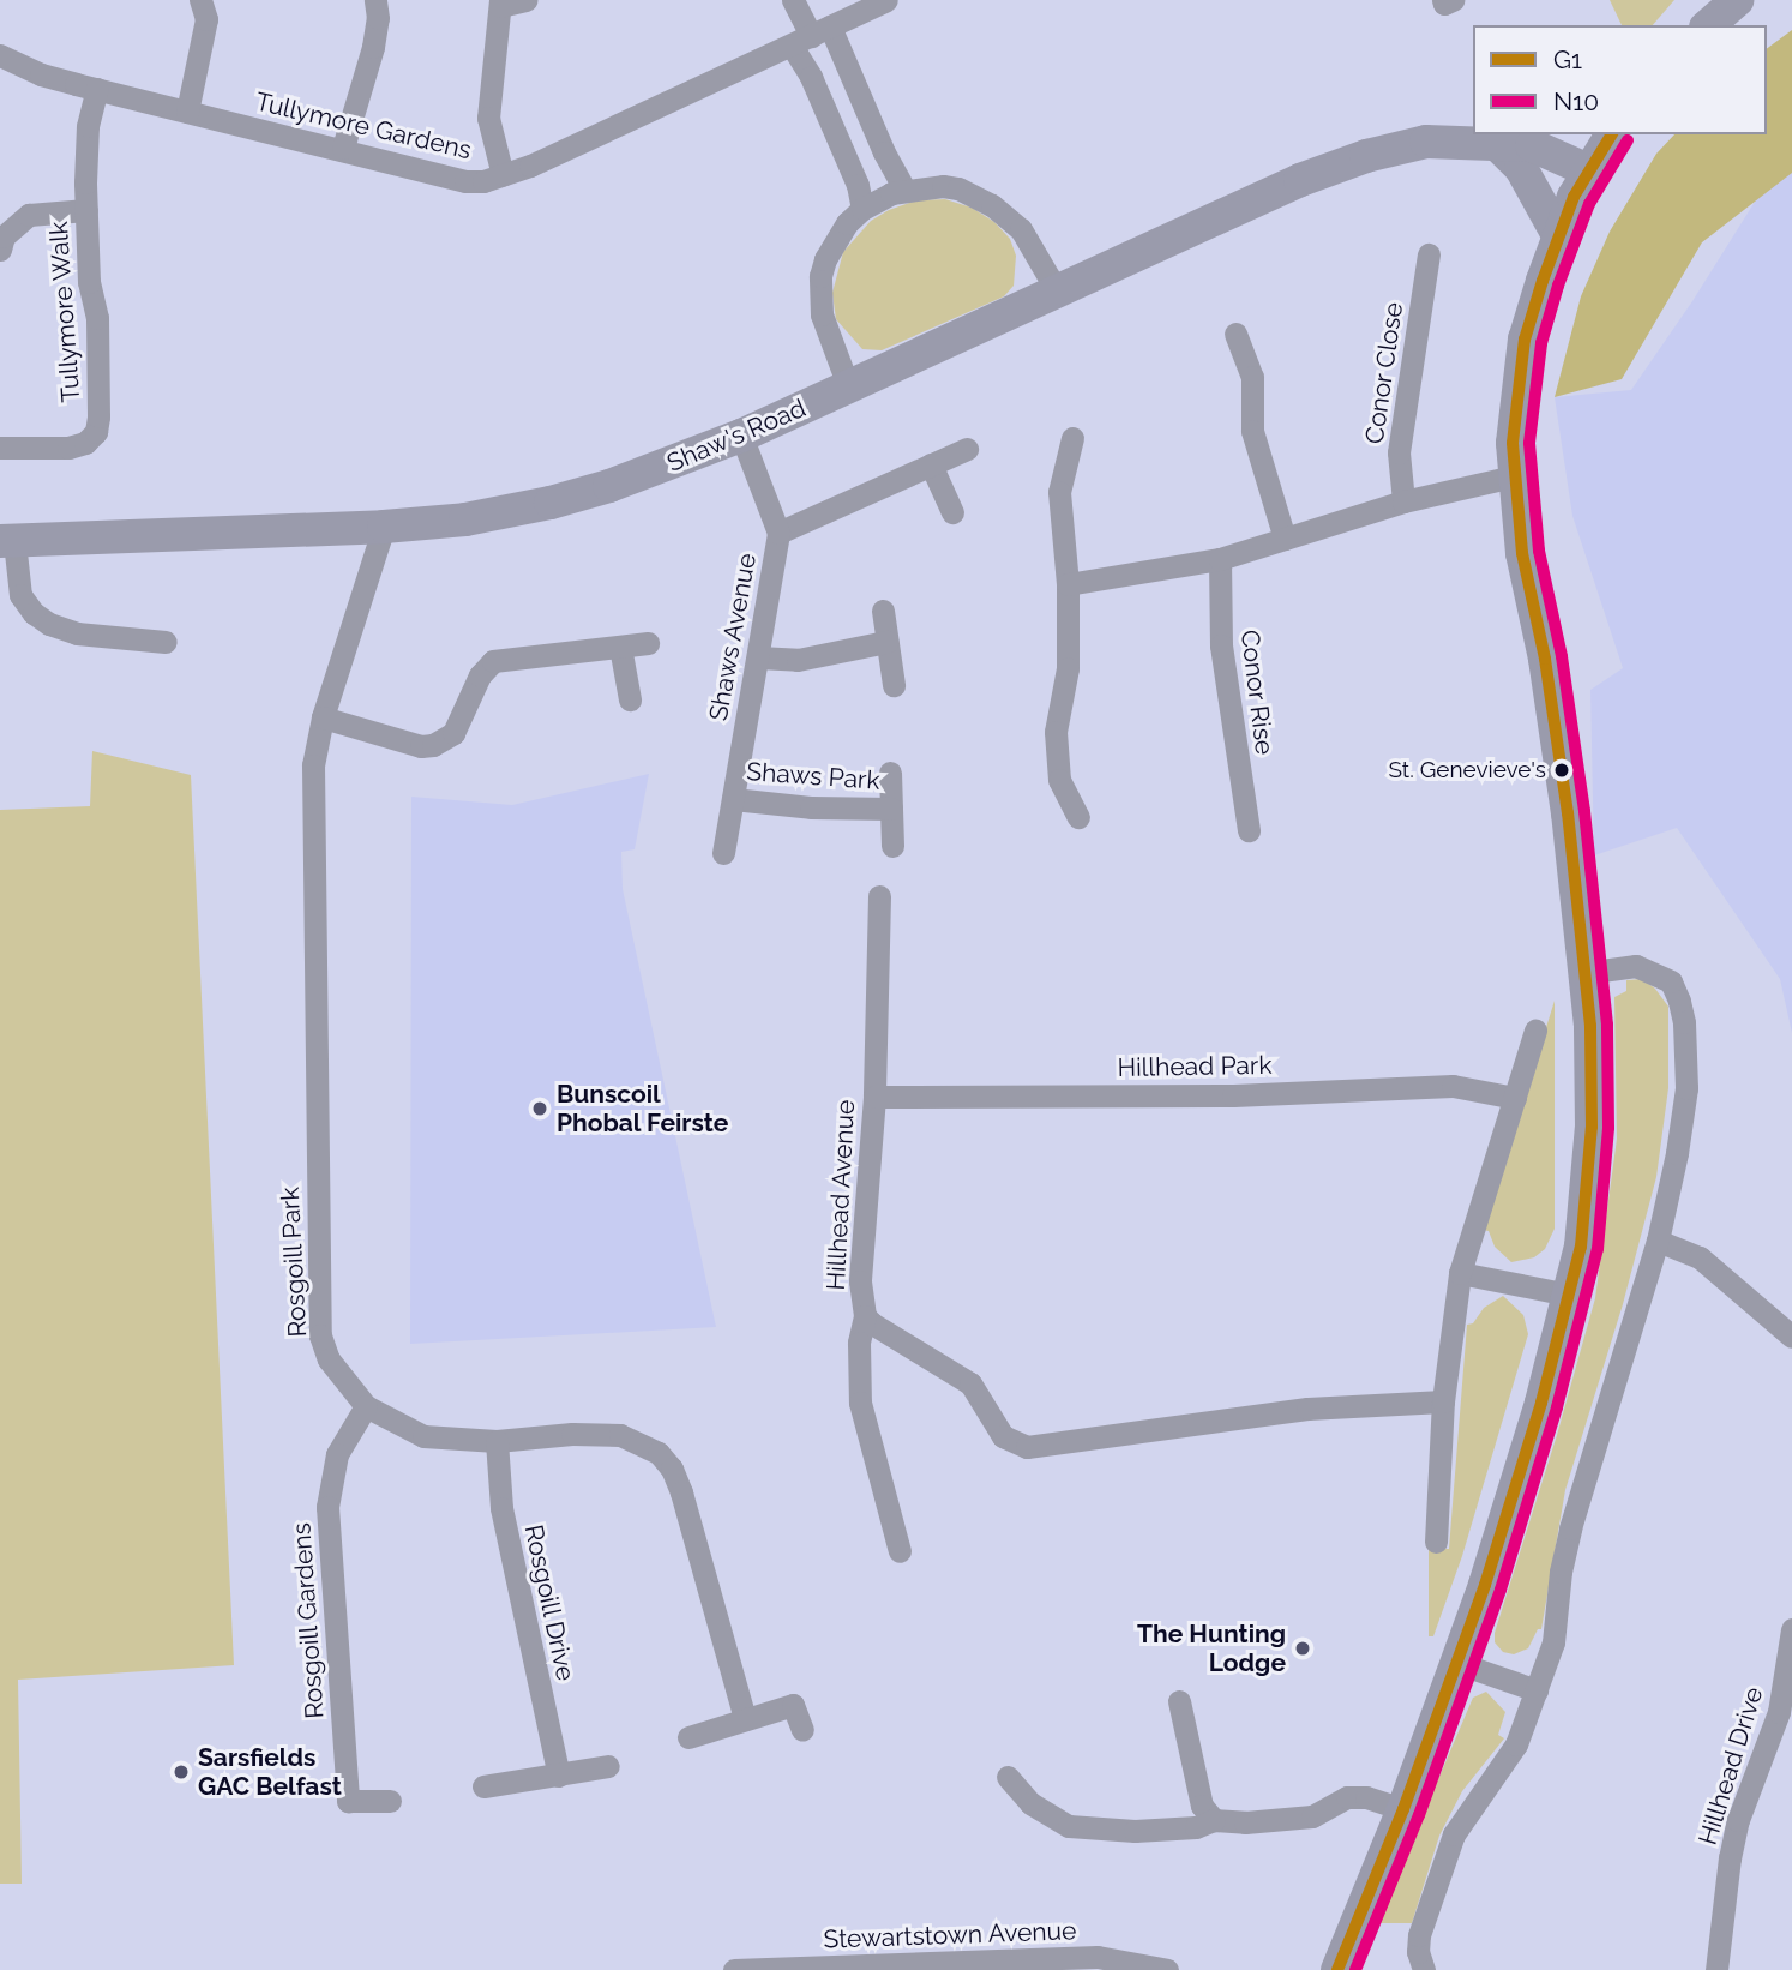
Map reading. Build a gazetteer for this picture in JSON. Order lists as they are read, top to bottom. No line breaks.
{"streets":{"main road":["Shaw's Road"],"street":["Tullymore Gardens","Tullymore Walk","Conor Close","Shaws Avenue","Conor Rise","Shaws Park","Hillhead Park","Hillhead Avenue","Rosgoill Park","Rosgoill Drive","Rosgoill Gardens","Hillhead Drive","Stewartstown Avenue"]},"crossings":[["Tullymore Gardens","Tullymore Walk"],["Shaw's Road","Shaws Avenue"],["Shaw's Road","Rosgoill Park"],["Shaws Avenue","Shaws Park"],["Hillhead Park","Hillhead Avenue"],["Rosgoill Park","Rosgoill Drive"],["Rosgoill Park","Rosgoill Gardens"]],"places":["St. Genevieve's","Bunscoil Phobal Feirste","The Hunting Lodge","Sarsfields GAC Belfast"],"lines":["transit line G1","transit line N10"],"legend":["G1","N10"]}
